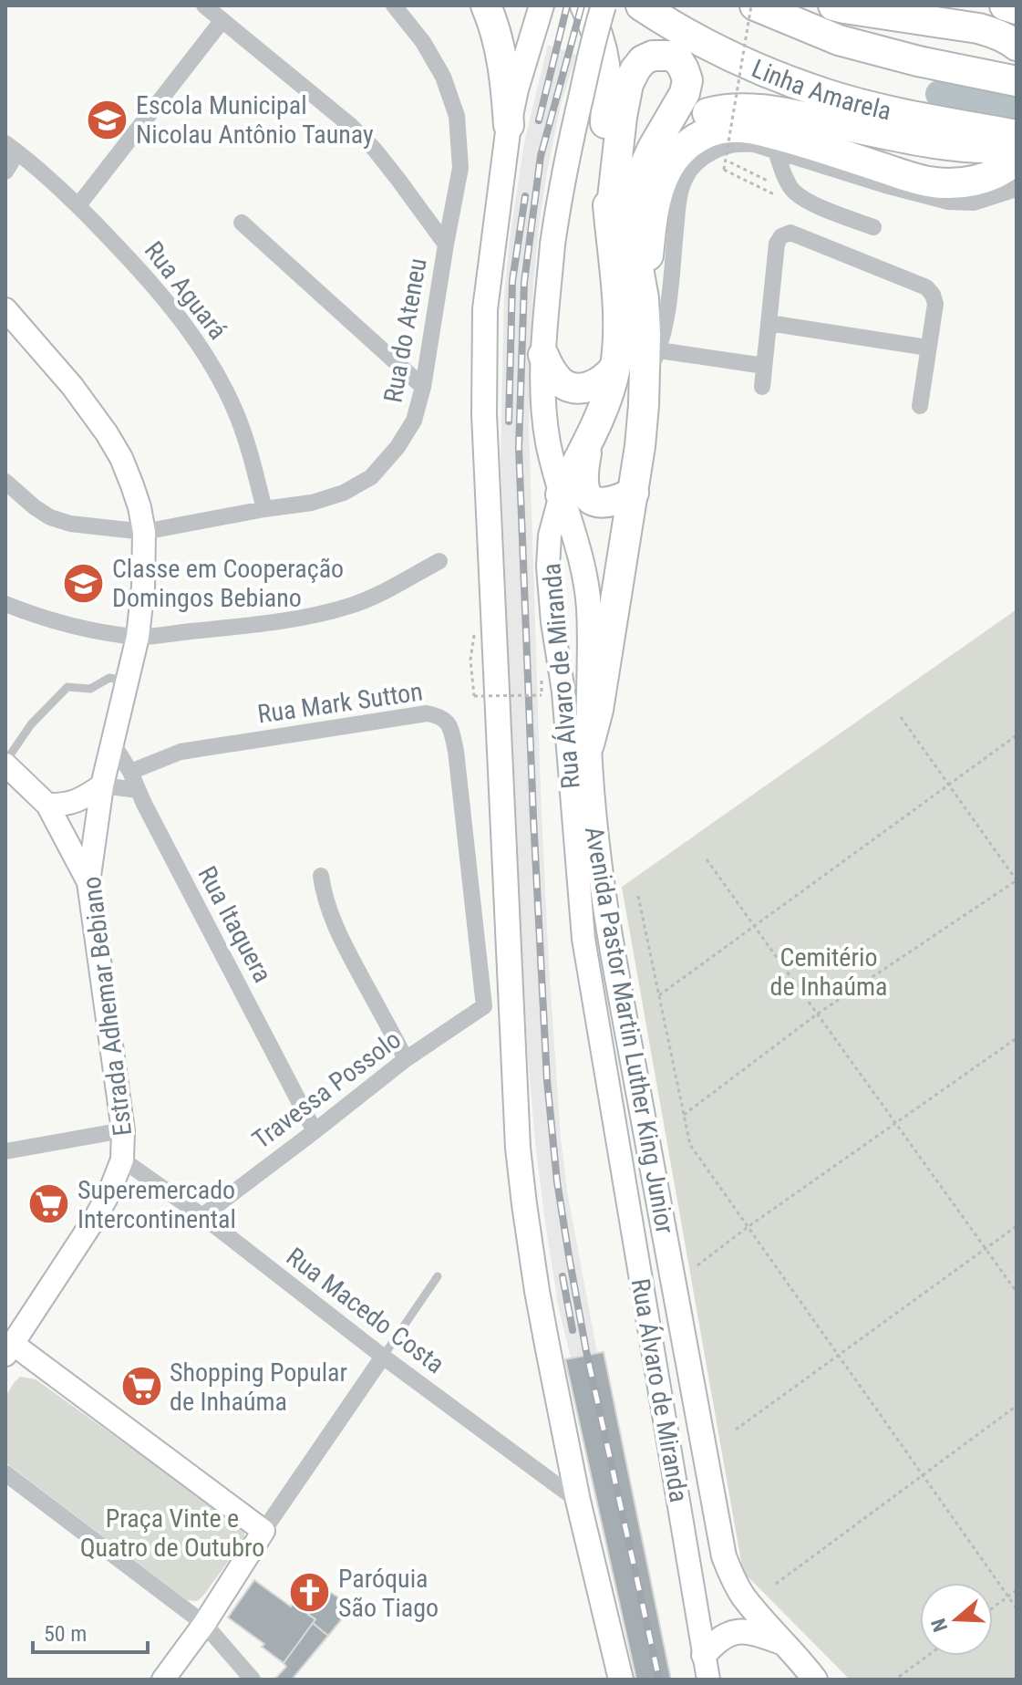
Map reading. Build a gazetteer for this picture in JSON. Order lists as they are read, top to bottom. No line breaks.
{"streets":{"highway":["Linha Amarela"],"main road":["Rua Álvaro de Miranda","Estrada Adhemar Bebiano","Avenida Pastor Martin Luther King Junior"],"street":["Rua Aguará","Rua do Ateneu","Rua Mark Sutton","Rua Itaquera","Travessa Possolo","Rua Macedo Costa"]},"crossings":[["Rua Aguará","Rua do Ateneu"],["Rua do Ateneu","Estrada Adhemar Bebiano"],["Rua Álvaro de Miranda","Avenida Pastor Martin Luther King Junior"],["Rua Mark Sutton","Rua Itaquera"],["Rua Mark Sutton","Travessa Possolo"],["Rua Itaquera","Estrada Adhemar Bebiano"],["Rua Itaquera","Travessa Possolo"],["Estrada Adhemar Bebiano","Rua Macedo Costa"],["Travessa Possolo","Rua Macedo Costa"]],"parks":["Cemitério de Inhaúma","Praça Vinte e Quatro de Outubro"],"places":{"school or university":["Escola Municipal Nicolau Antônio Taunay","Classe em Cooperação Domingos Bebiano"],"supermarket":["Superemercado Intercontinental","Shopping Popular de Inhaúma"],"church":["Paróquia São Tiago"]},"scale_bar":"50 m","north":"left"}
